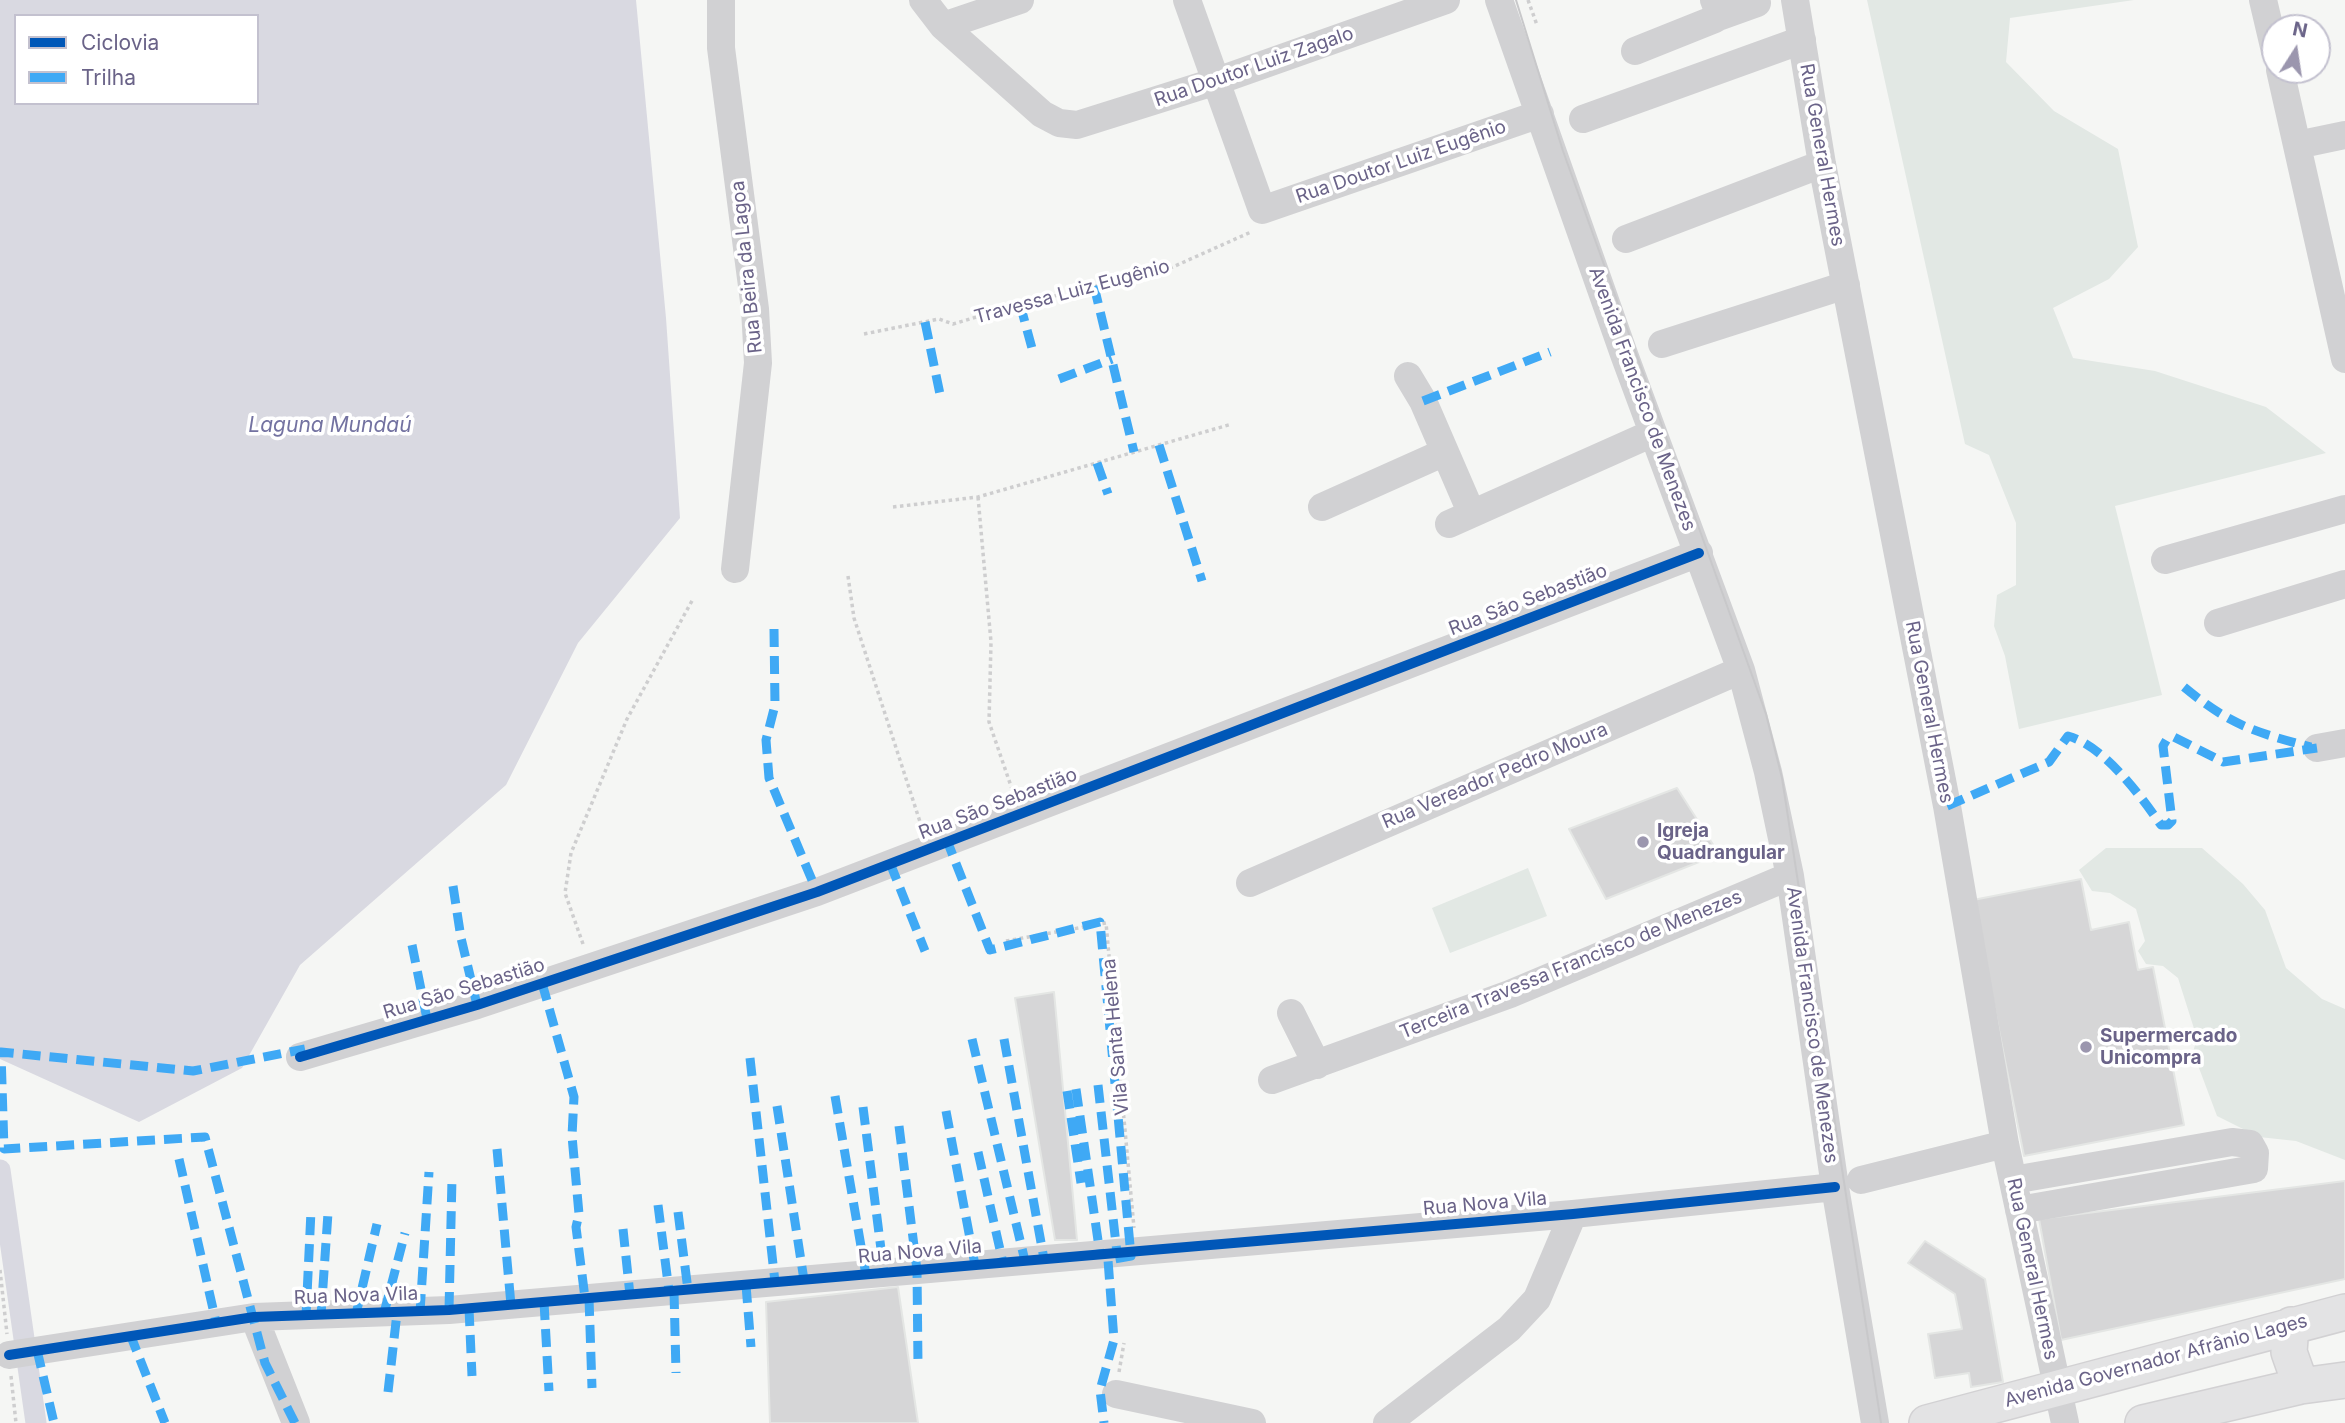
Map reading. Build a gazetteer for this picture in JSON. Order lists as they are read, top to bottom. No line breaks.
{"streets":{"main road":["Avenida Governador Afrânio Lages"],"street":["Rua Doutor Luiz Zagalo","Rua General Hermes","Rua Doutor Luiz Eugênio","Rua Beira da Lagoa","Avenida Francisco de Menezes","Rua São Sebastião","Rua Vereador Pedro Moura","Terceira Travessa Francisco de Menezes","Rua Nova Vila"],"path":["Travessa Luiz Eugênio","Vila Santa Helena"]},"crossings":[["Rua General Hermes","Rua Nova Vila"],["Rua General Hermes","Avenida Governador Afrânio Lages"],["Rua Doutor Luiz Eugênio","Travessa Luiz Eugênio"],["Rua Doutor Luiz Eugênio","Avenida Francisco de Menezes"],["Avenida Francisco de Menezes","Rua São Sebastião"],["Avenida Francisco de Menezes","Rua Vereador Pedro Moura"],["Avenida Francisco de Menezes","Terceira Travessa Francisco de Menezes"],["Avenida Francisco de Menezes","Rua Nova Vila"],["Vila Santa Helena","Rua Nova Vila"]],"water":["Laguna Mundaú"],"places":["Igreja Quadrangular","Supermercado Unicompra"],"legend":["Ciclovia","Trilha"],"north":"top"}
